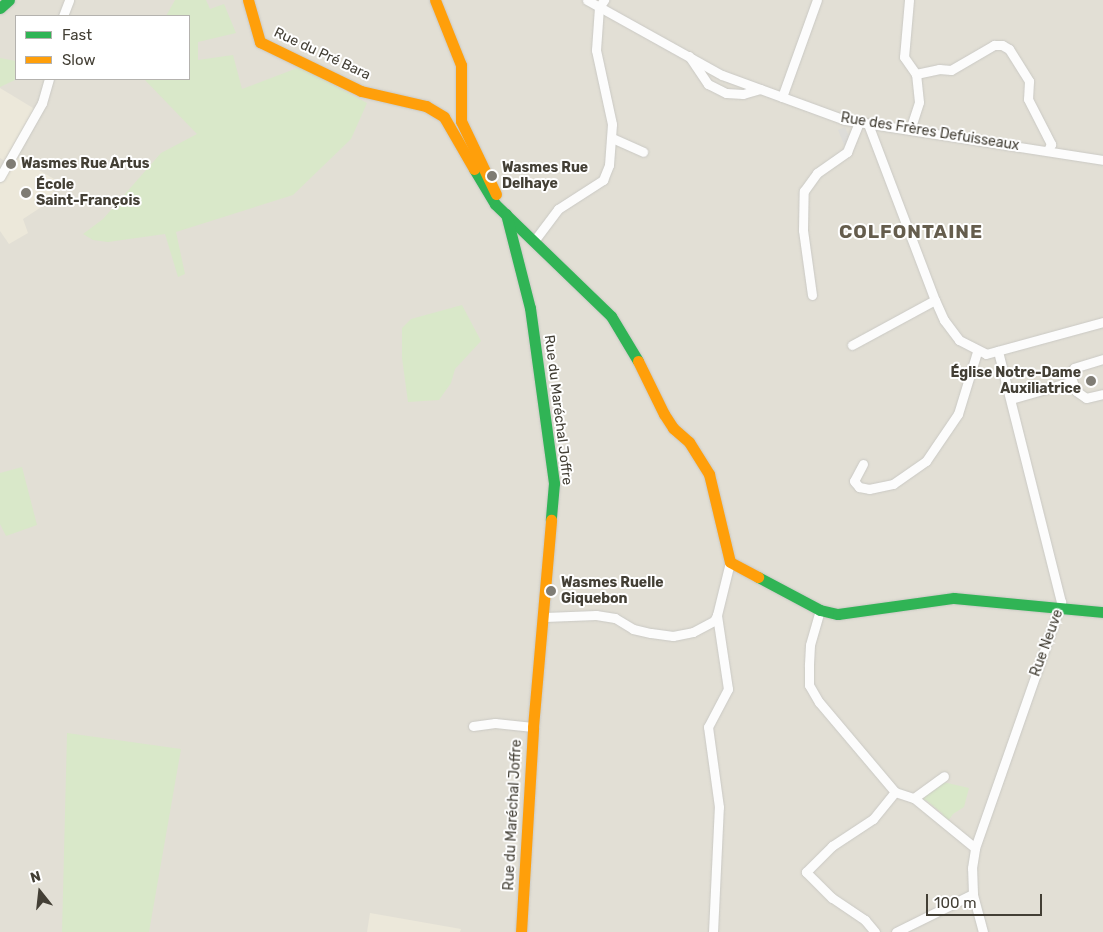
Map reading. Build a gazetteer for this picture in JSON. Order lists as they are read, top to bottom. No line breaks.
{"streets":{"street":["Rue du Pré Bara","Rue des Frères Defuisseaux","Rue du Maréchal Joffre","Rue Neuve"]},"crossings":[["Rue du Pré Bara","Rue du Maréchal Joffre"]],"districts":["COLFONTAINE"],"places":["Wasmes Rue Artus","Wasmes Rue Delhaye","École Saint-François","Église Notre-Dame Auxiliatrice","Wasmes Ruelle Giquebon"],"legend":["Fast","Slow"],"scale_bar":"100 m","north":"top"}
